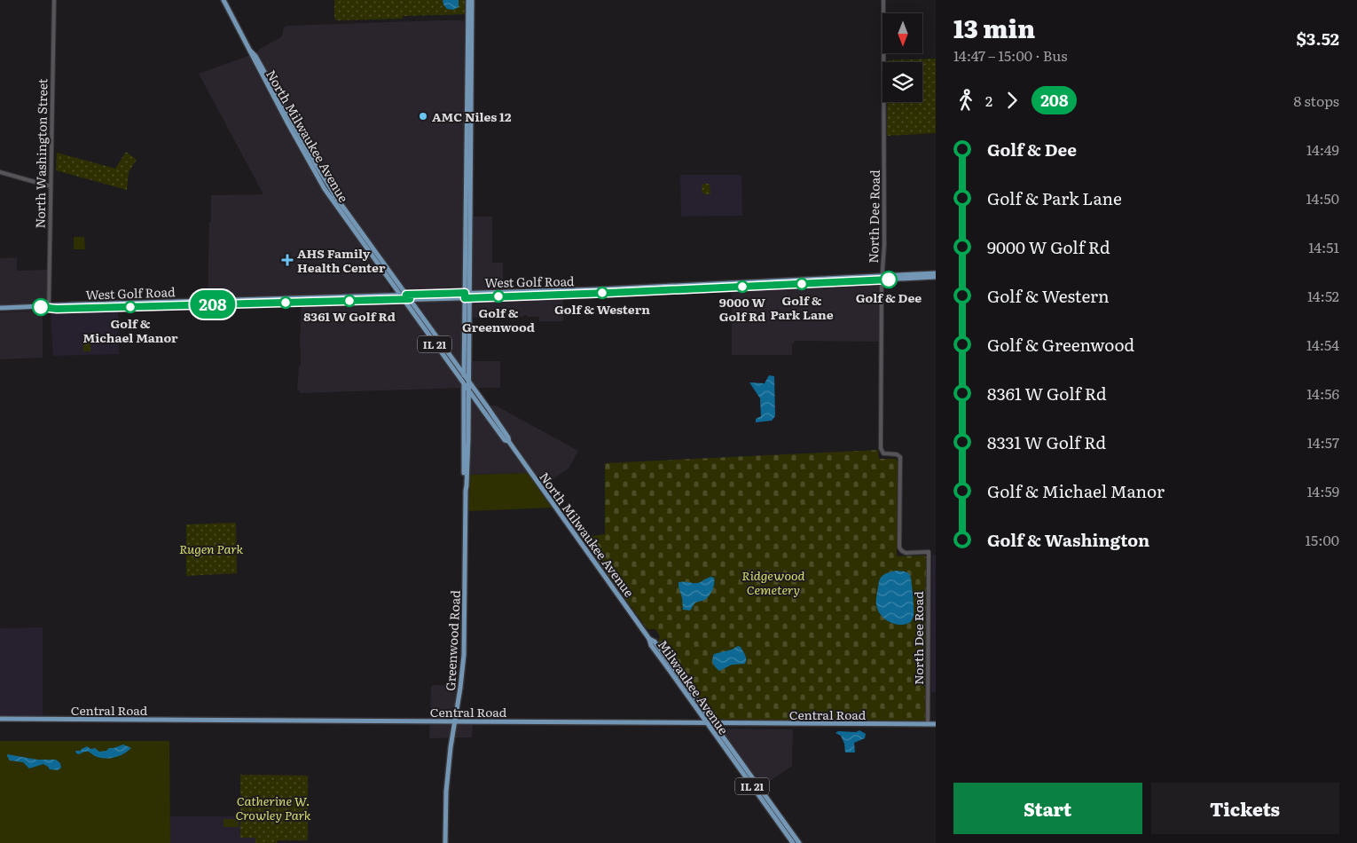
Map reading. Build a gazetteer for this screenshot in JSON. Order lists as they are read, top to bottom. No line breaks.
{"streets":{"main road":["North Milwaukee Avenue","West Golf Road","IL 21","Greenwood Road","Milwaukee Avenue","Central Road"],"street":["North Washington Street","North Dee Road"]},"crossings":[["North Milwaukee Avenue","West Golf Road"],["North Milwaukee Avenue","Milwaukee Avenue"],["North Washington Street","West Golf Road"],["North Dee Road","West Golf Road"],["North Dee Road","Central Road"],["Greenwood Road","Central Road"],["Milwaukee Avenue","Central Road"]],"parks":["Rugen Park","Ridgewood Cemetery","Catherine W. Crowley Park"],"places":{"other":["AMC Niles 12","Golf & Dee","Golf & Park Lane","9000 W Golf Rd","Golf & Western","Golf & Greenwood","8361 W Golf Rd","Golf & Michael Manor"],"health":["AHS Family Health Center"]},"lines":["bus line 208"],"north":"bottom","page":{"on_map":"208","heading":["13 min","14:47 – 15:00 · Bus","$3.52"],"legs":["2","208","8 stops"],"list":[{"name":"Golf & Dee","value":"14:49"},{"name":"Golf & Park Lane","value":"14:50"},{"name":"9000 W Golf Rd","value":"14:51"},{"name":"Golf & Western","value":"14:52"},{"name":"Golf & Greenwood","value":"14:54"},{"name":"8361 W Golf Rd","value":"14:56"},{"name":"8331 W Golf Rd","value":"14:57"},{"name":"Golf & Michael Manor","value":"14:59"},{"name":"Golf & Washington","value":"15:00"}],"buttons":["Start","Tickets"]}}
